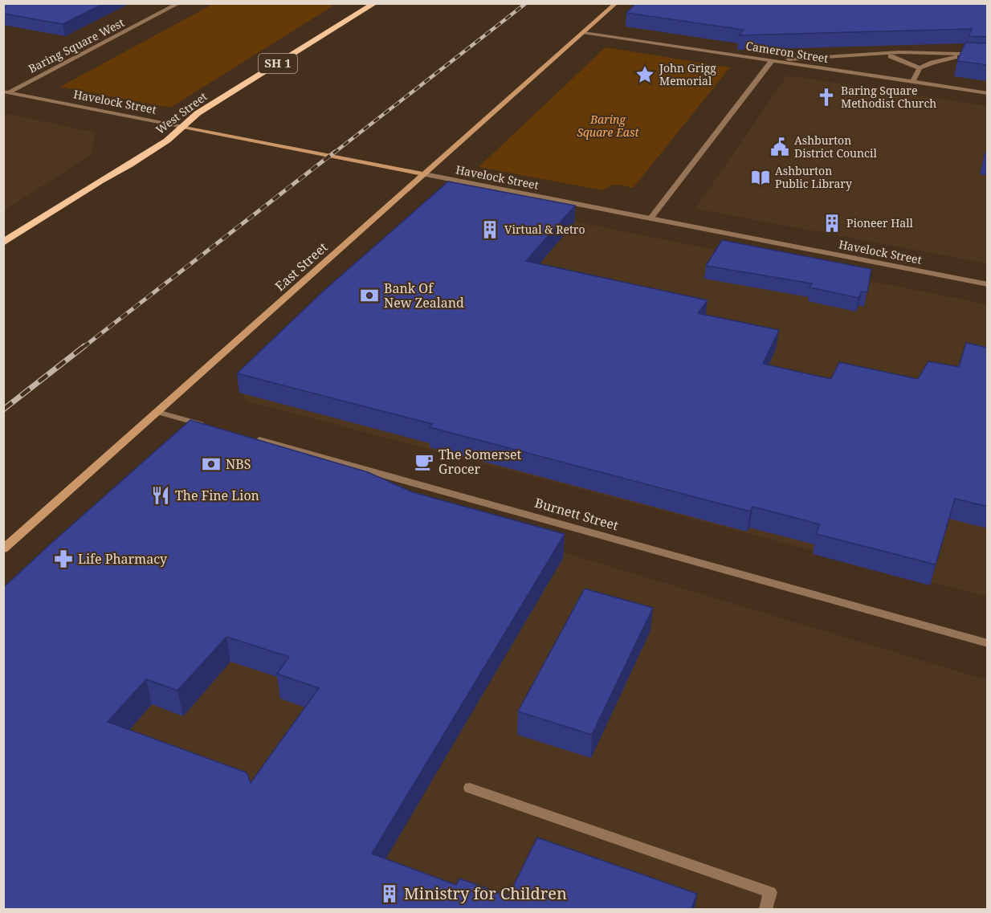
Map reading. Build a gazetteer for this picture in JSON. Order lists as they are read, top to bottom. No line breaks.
{"streets":{"highway":["SH 1","West Street"],"main road":["Havelock Street","East Street"],"street":["Baring Square West","Cameron Street","Burnett Street"]},"crossings":[["Baring Square West","Havelock Street"],["Cameron Street","East Street"],["Havelock Street","West Street"],["Havelock Street","East Street"]],"parks":["Baring Square East"],"places":{"place":["John Grigg Memorial"],"church":["Baring Square Methodist Church"],"public building":["Ashburton District Council"],"library":["Ashburton Public Library"],"building":["Pioneer Hall","Virtual & Retro","Ministry for Children"],"bank":["Bank Of New Zealand","NBS"],"cafe":["The Somerset Grocer"],"restaurant":["The Fine Lion"],"pharmacy":["Life Pharmacy"]}}
